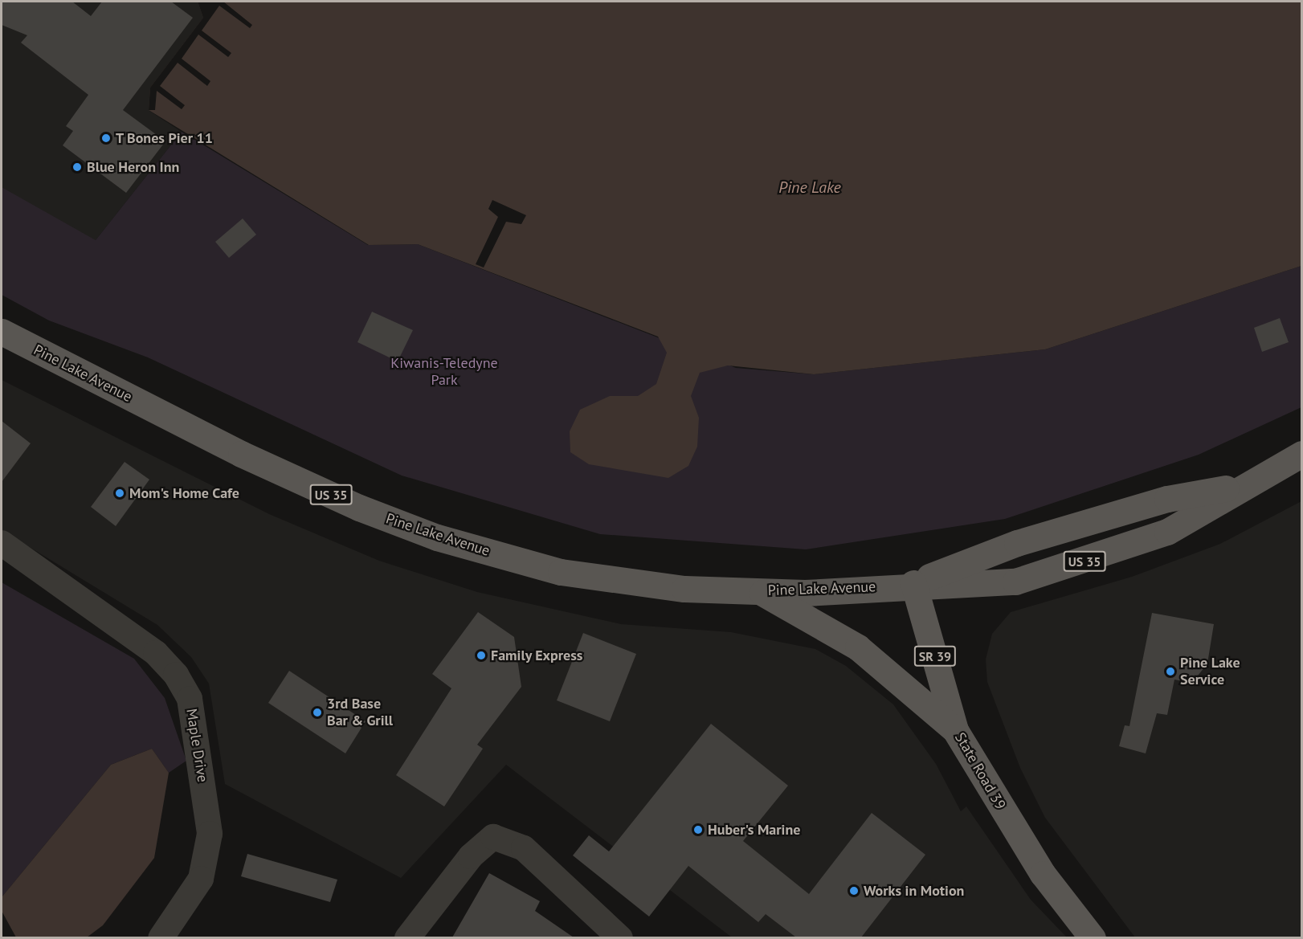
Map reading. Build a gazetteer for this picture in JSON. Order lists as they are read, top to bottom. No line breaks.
{"streets":{"main road":["Pine Lake Avenue","US 35","SR 39","State Road 39"],"street":["Maple Drive"]},"crossings":[["Pine Lake Avenue","State Road 39"]],"water":["Pine Lake"],"parks":["Kiwanis-Teledyne Park"],"places":["T Bones Pier 11","Blue Heron Inn","Mom's Home Cafe","Family Express","Pine Lake Service","3rd Base Bar & Grill","Huber's Marine","Works in Motion"]}
